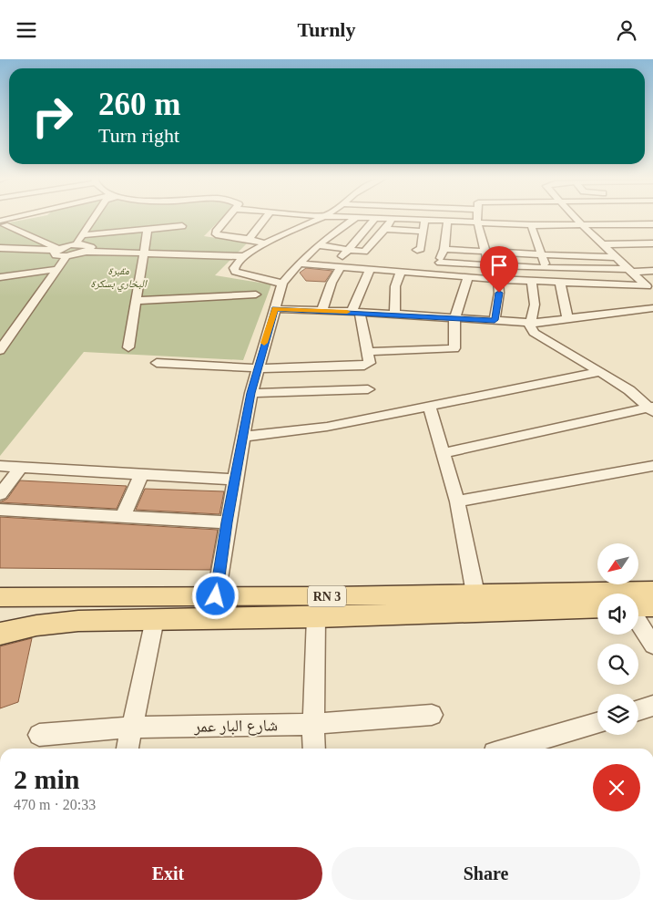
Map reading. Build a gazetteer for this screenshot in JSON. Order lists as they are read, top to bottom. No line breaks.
{"streets":{"main road":["RN 3"],"street":["شارع البار عمر"]},"parks":["مقبرة البخاري بسكرة"],"north":"bottom left","page":{"header":"Turnly","turn":["260 m","Turn right"],"heading":["2 min","470 m · 20:33"],"buttons":["Exit","Share"]}}
